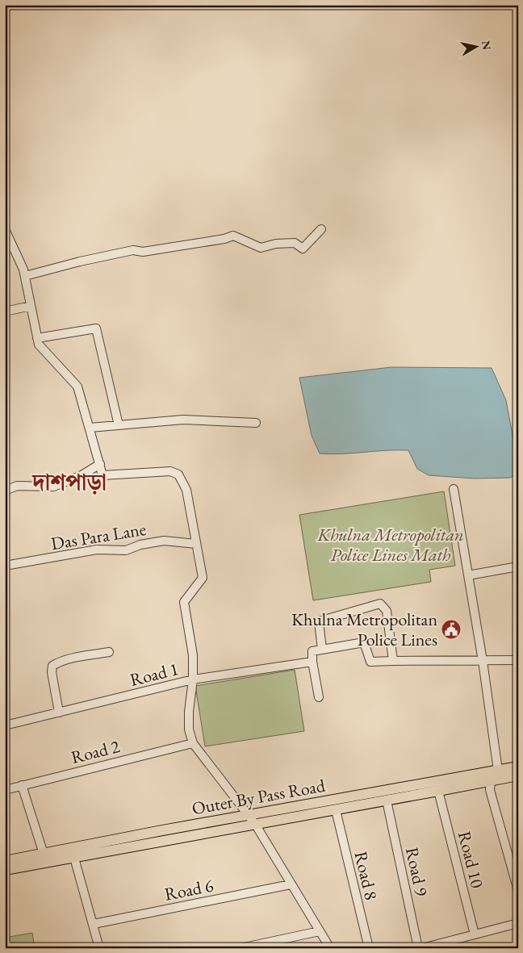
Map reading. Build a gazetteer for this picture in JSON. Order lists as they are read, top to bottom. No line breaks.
{"streets":{"main road":["Outer By Pass Road"],"street":["Das Para Lane","Road 1","Road 2","Road 10","Road 9","Road 8","Road 6"]},"crossings":[["Outer By Pass Road","Road 10"],["Outer By Pass Road","Road 9"],["Outer By Pass Road","Road 8"]],"districts":["দাশপাড়া"],"parks":["Khulna Metropolitan Police Lines Math"],"places":{"public building":["Khulna Metropolitan Police Lines"]},"north":"right"}
